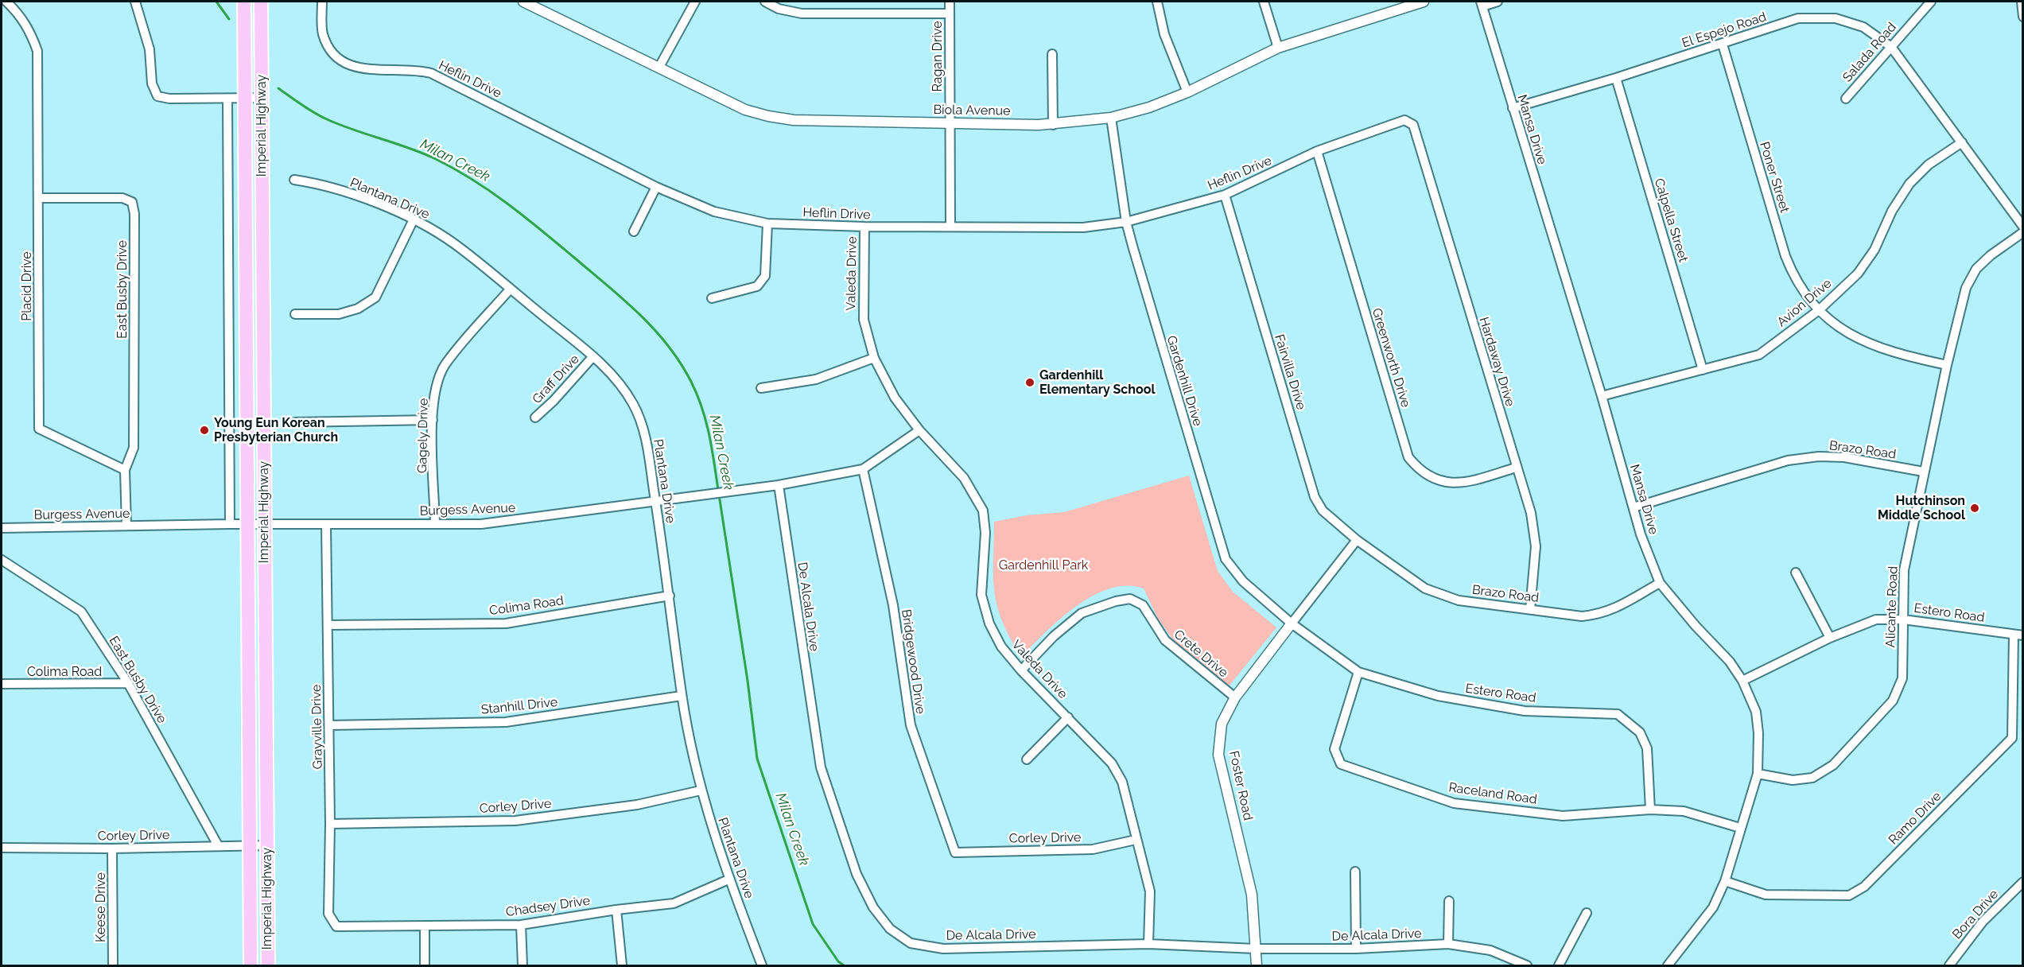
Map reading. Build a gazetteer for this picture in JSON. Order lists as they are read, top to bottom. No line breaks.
{"streets":{"main road":["Imperial Highway"],"street":["El Espejo Road","Salada Road","Ragan Drive","Heflin Drive","Biola Avenue","Mansa Drive","Poner Street","Plantana Drive","Calpella Street","Valeda Drive","Placid Drive","East Busby Drive","Avion Drive","Greenworth Drive","Hardaway Drive","Fairvilla Drive","Graff Drive","Gardenhill Drive","Gagely Drive","Brazo Road","Burgess Avenue","Colima Road","De Alcala Drive","Alicante Road","Estero Road","Crete Drive","Bridgewood Drive","Stanhill Drive","Grayville Drive","Foster Road","Raceland Road","Corley Drive","Ramo Drive","Chadsey Drive","Keese Drive","Bora Drive"]},"crossings":[["El Espejo Road","Salada Road"],["El Espejo Road","Mansa Drive"],["El Espejo Road","Poner Street"],["El Espejo Road","Calpella Street"],["El Espejo Road","Avion Drive"],["Ragan Drive","Heflin Drive"],["Ragan Drive","Biola Avenue"],["Heflin Drive","Valeda Drive"],["Heflin Drive","Greenworth Drive"],["Heflin Drive","Hardaway Drive"],["Heflin Drive","Fairvilla Drive"],["Heflin Drive","Gardenhill Drive"],["Biola Avenue","Gardenhill Drive"],["Imperial Highway","Burgess Avenue"],["Imperial Highway","Corley Drive"],["Mansa Drive","Avion Drive"],["Mansa Drive","Brazo Road"],["Mansa Drive","Alicante Road"],["Mansa Drive","Estero Road"],["Mansa Drive","Raceland Road"],["Mansa Drive","Ramo Drive"],["Poner Street","Avion Drive"],["Poner Street","Alicante Road"],["Plantana Drive","Graff Drive"],["Plantana Drive","Gagely Drive"],["Plantana Drive","Burgess Avenue"],["Plantana Drive","Colima Road"],["Plantana Drive","Stanhill Drive"],["Plantana Drive","Corley Drive"],["Plantana Drive","Chadsey Drive"],["Calpella Street","Avion Drive"],["Valeda Drive","Burgess Avenue"],["Valeda Drive","De Alcala Drive"],["Valeda Drive","Crete Drive"],["Valeda Drive","Corley Drive"],["Placid Drive","East Busby Drive"],["East Busby Drive","Colima Road"],["East Busby Drive","Corley Drive"],["Greenworth Drive","Hardaway Drive"],["Hardaway Drive","Brazo Road"],["Fairvilla Drive","Brazo Road"],["Fairvilla Drive","Foster Road"],["Gardenhill Drive","Estero Road"],["Gardenhill Drive","Foster Road"],["Gagely Drive","Burgess Avenue"],["Brazo Road","Alicante Road"],["Brazo Road","Foster Road"],["Burgess Avenue","De Alcala Drive"],["Burgess Avenue","Bridgewood Drive"],["Burgess Avenue","Grayville Drive"],["Colima Road","Grayville Drive"],["De Alcala Drive","Foster Road"],["Alicante Road","Estero Road"],["Estero Road","Foster Road"],["Estero Road","Raceland Road"],["Estero Road","Ramo Drive"],["Crete Drive","Foster Road"],["Bridgewood Drive","Corley Drive"],["Stanhill Drive","Grayville Drive"],["Grayville Drive","Corley Drive"],["Grayville Drive","Chadsey Drive"],["Corley Drive","Keese Drive"]],"water":["Milan Creek"],"parks":["Gardenhill Park"],"places":["Gardenhill Elementary School","Young Eun Korean Presbyterian Church","Hutchinson Middle School"]}
